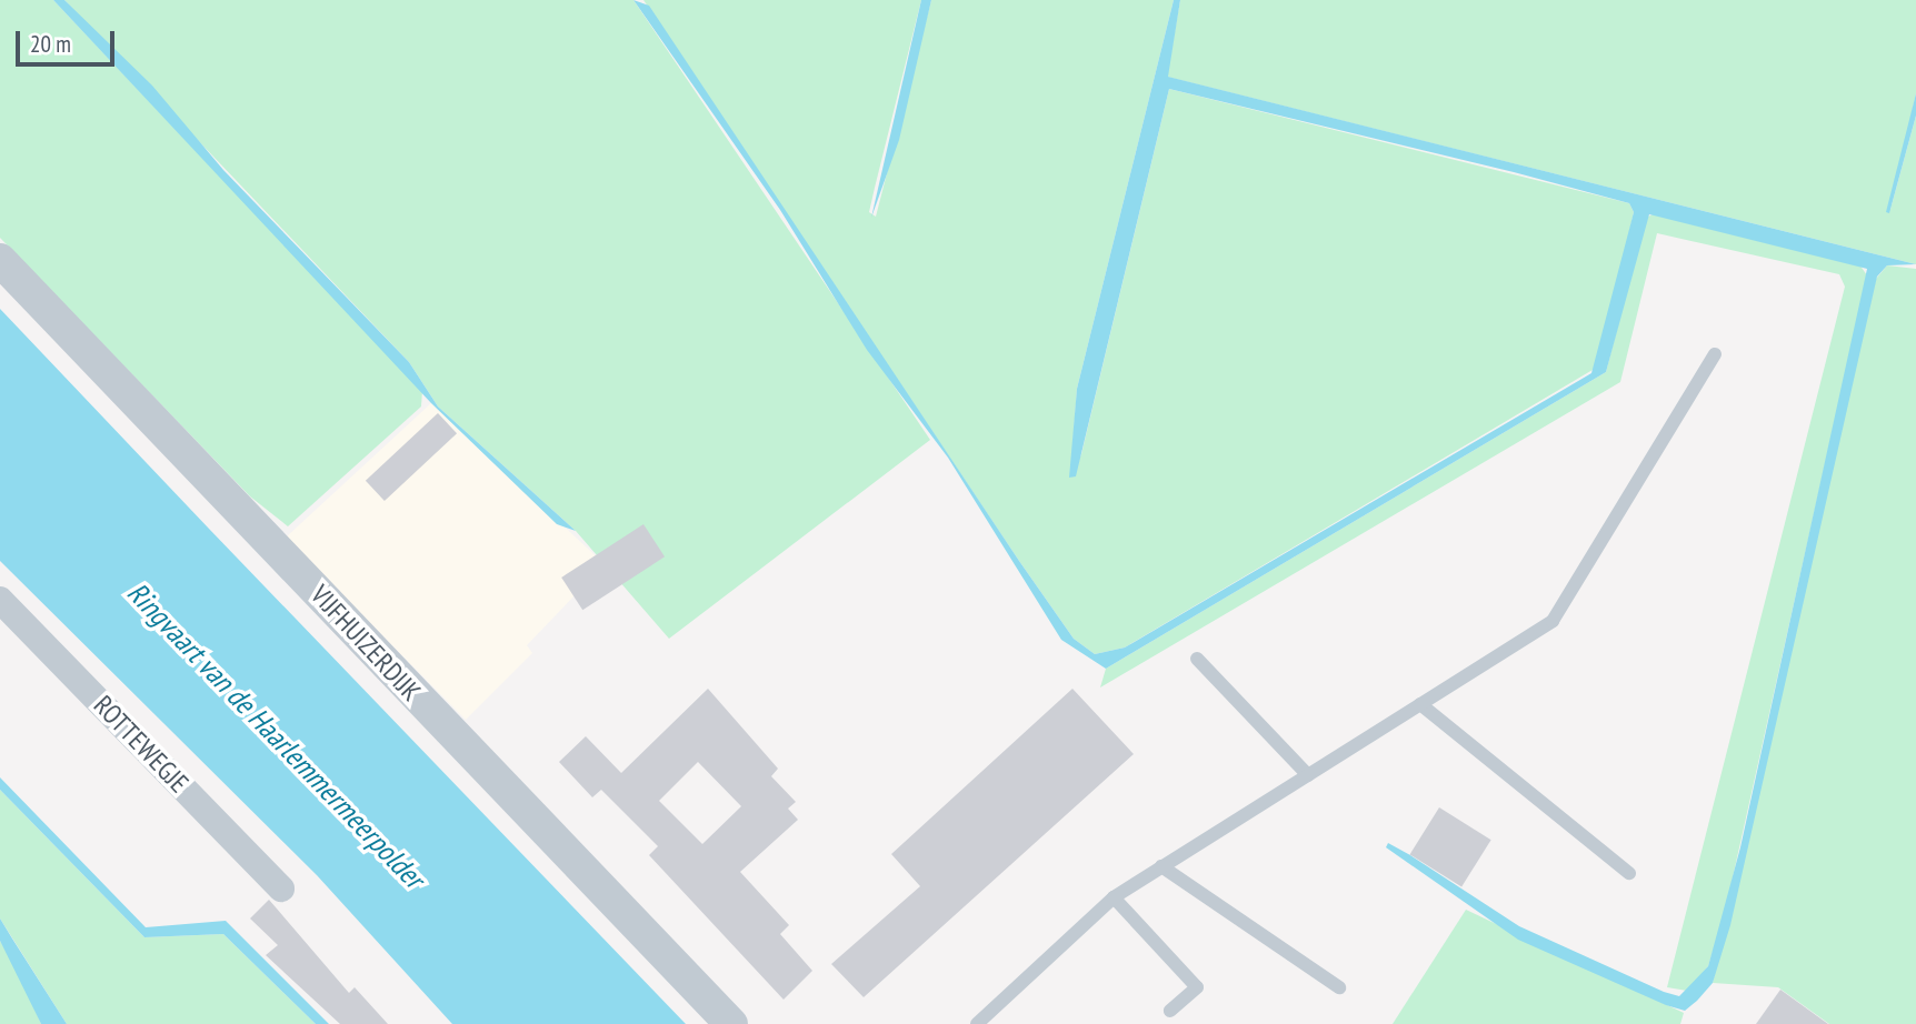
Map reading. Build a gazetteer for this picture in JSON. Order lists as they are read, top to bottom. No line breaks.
{"streets":{"street":["VIJFHUIZERDIJK","ROTTEWEGJE"]},"water":["Ringvaart van de Haarlemmermeerpolder"],"scale_bar":"20 m"}
